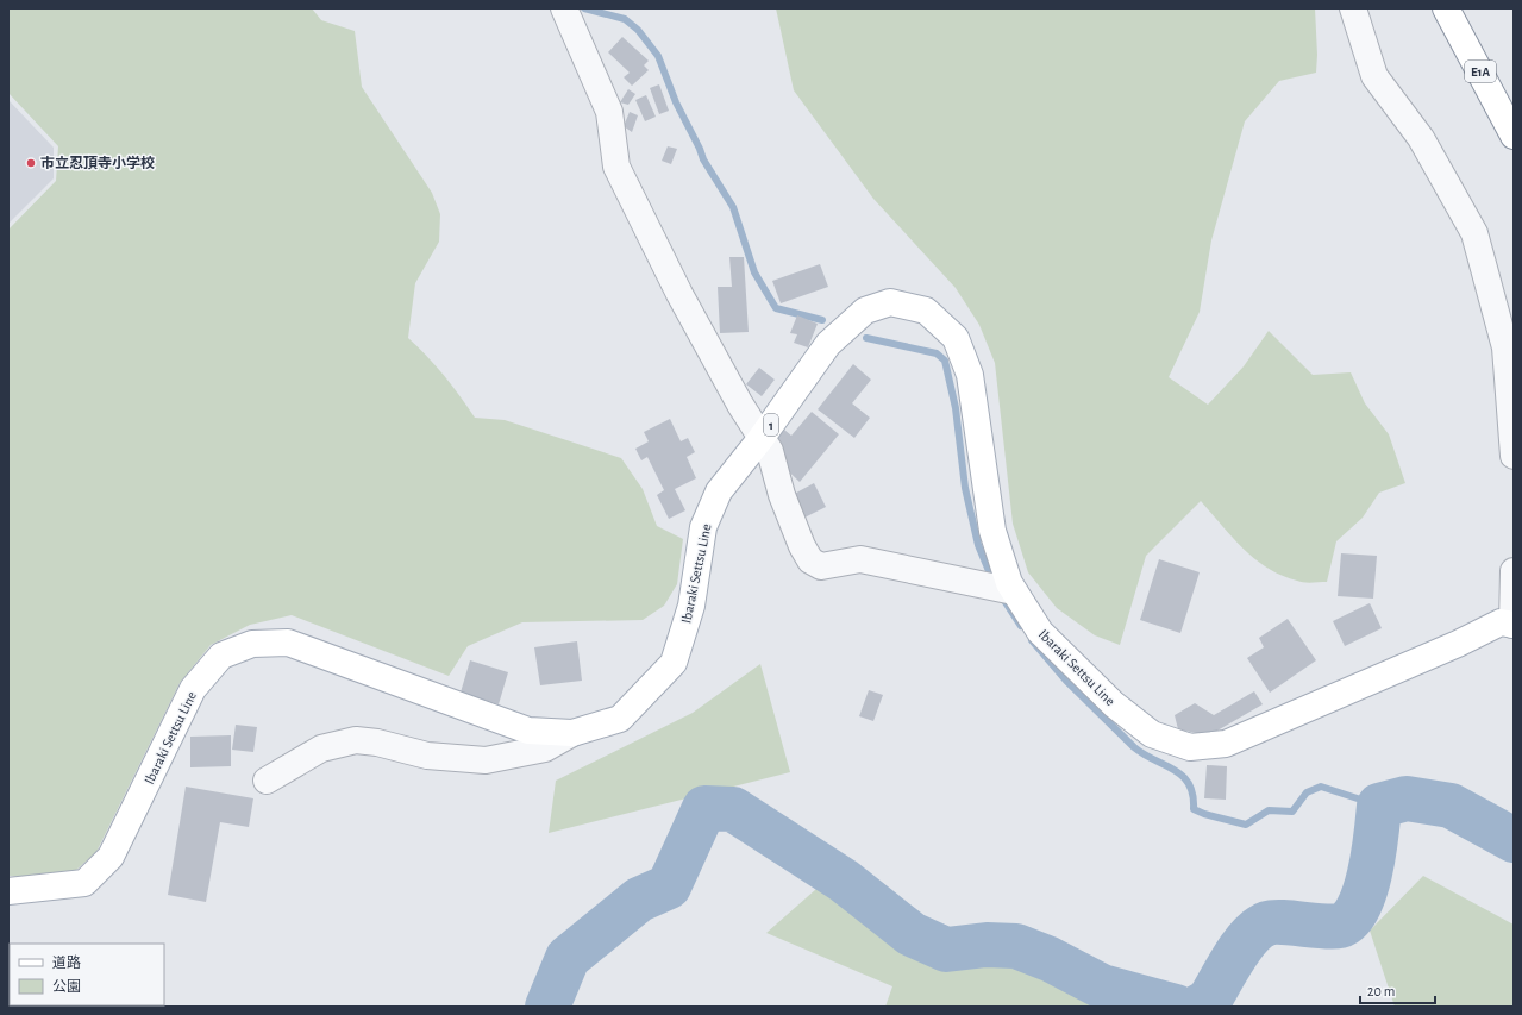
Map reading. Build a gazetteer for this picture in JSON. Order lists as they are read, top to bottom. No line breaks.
{"streets":{"main road":["E1A","1","Ibaraki Settsu Line"]},"places":["市立忍頂寺小学校"],"legend":["道路","公園"],"scale_bar":"20 m"}
